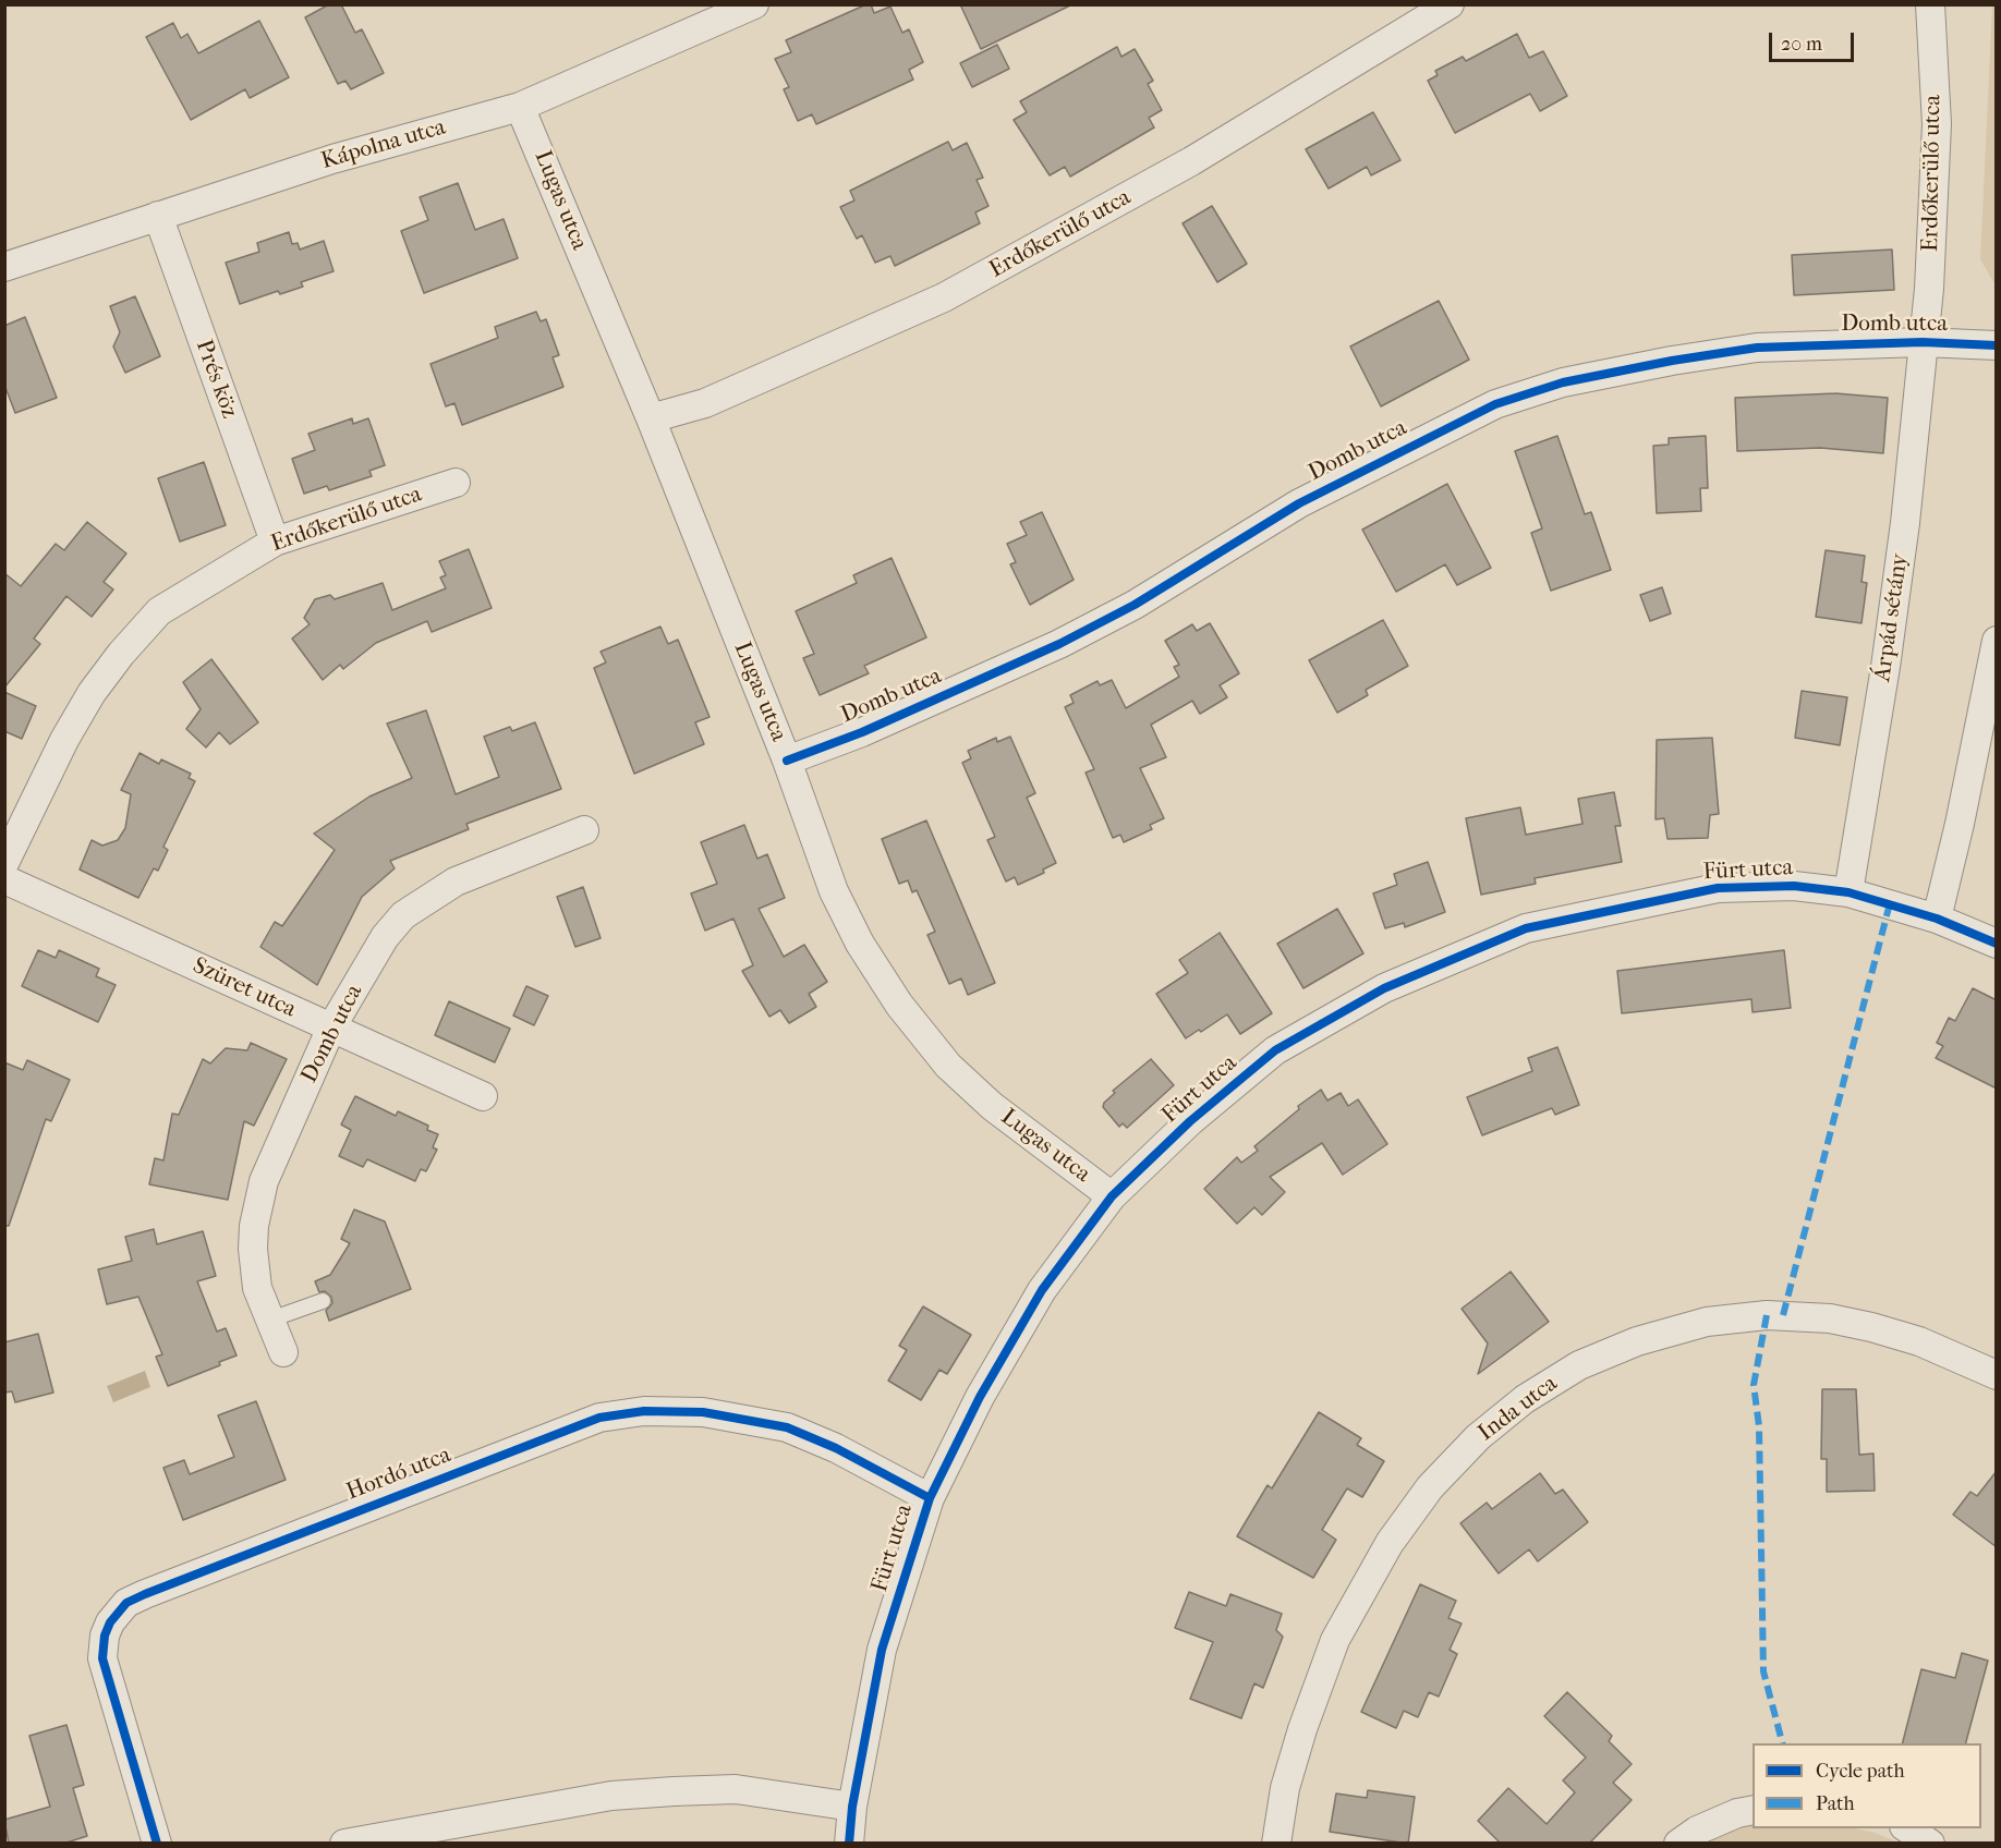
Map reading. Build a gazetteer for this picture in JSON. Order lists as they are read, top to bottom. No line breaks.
{"streets":{"street":["Kápolna utca","Erdőkerülő utca","Lugas utca","Domb utca","Prés köz","Árpád sétány","Fürt utca","Szüret utca","Inda utca","Hordó utca"]},"crossings":[["Kápolna utca","Lugas utca"],["Kápolna utca","Prés köz"],["Erdőkerülő utca","Lugas utca"],["Erdőkerülő utca","Domb utca"],["Erdőkerülő utca","Prés köz"],["Erdőkerülő utca","Árpád sétány"],["Lugas utca","Domb utca"],["Lugas utca","Fürt utca"],["Domb utca","Árpád sétány"],["Domb utca","Szüret utca"],["Árpád sétány","Fürt utca"],["Fürt utca","Hordó utca"]],"legend":["Cycle path","Path"],"scale_bar":"20 m"}
